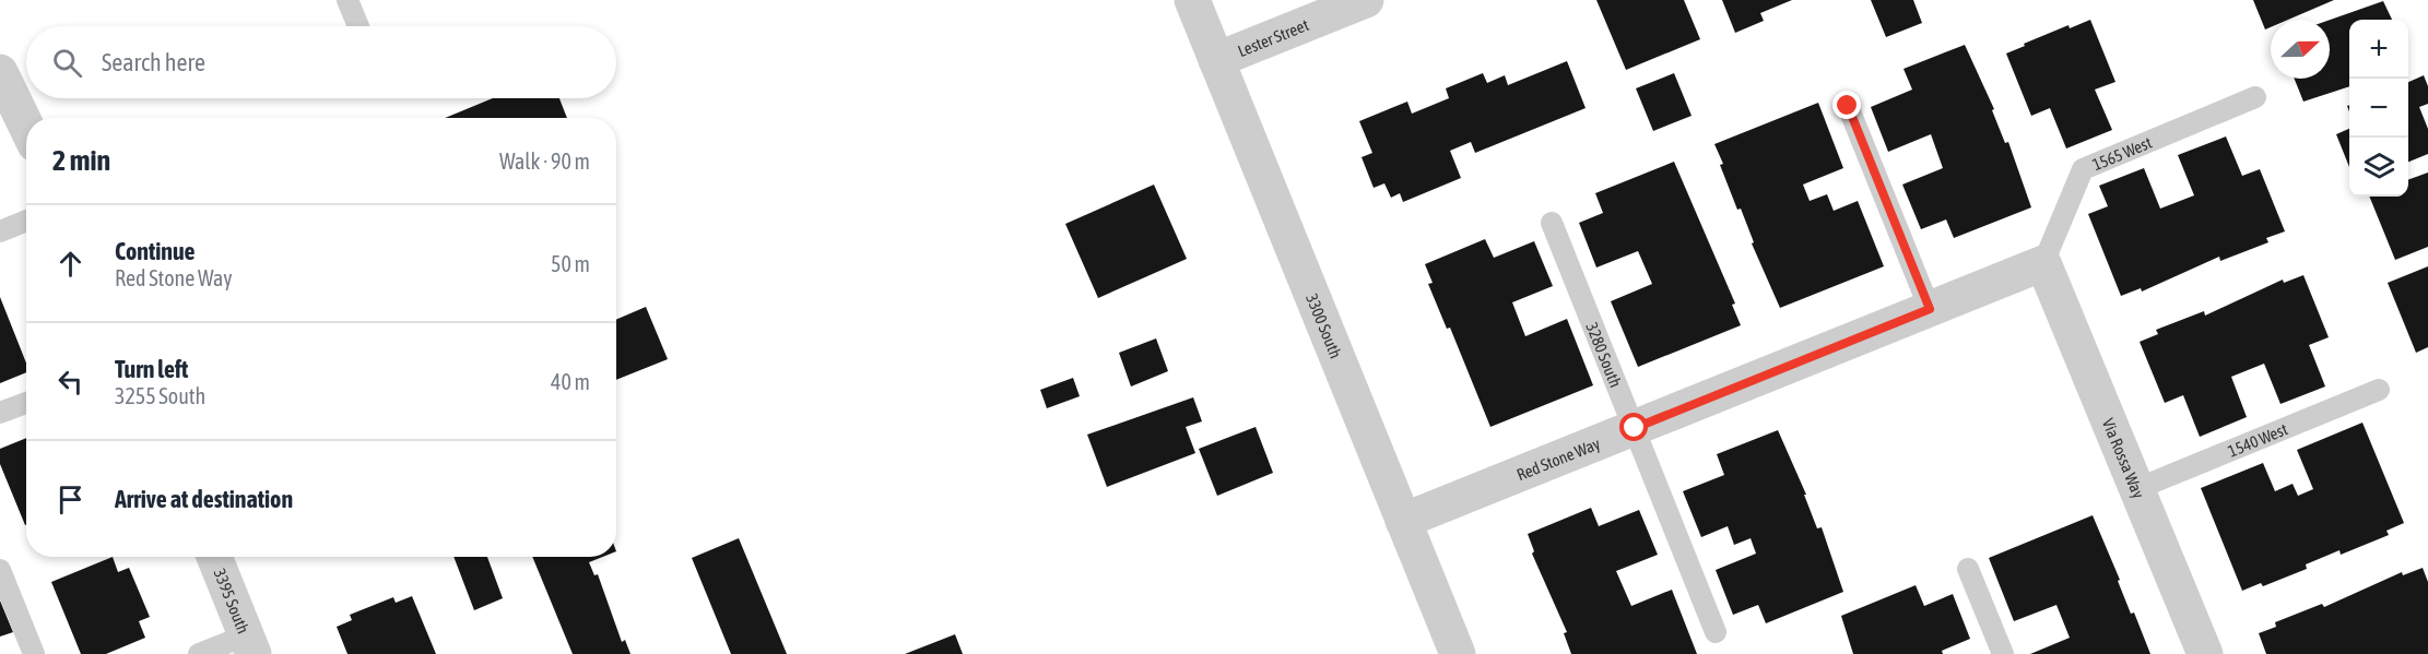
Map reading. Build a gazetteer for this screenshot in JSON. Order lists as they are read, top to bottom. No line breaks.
{"streets":{"street":["Lester Street","3300 South","Red Stone Way","Via Rossa Way","3395 South"],"lane":["1565 West","3280 South","1540 West"]},"crossings":[["Lester Street","3300 South"],["1565 West","Red Stone Way"],["1565 West","Via Rossa Way"],["3300 South","Red Stone Way"],["3280 South","Red Stone Way"],["1540 West","Via Rossa Way"],["Red Stone Way","Via Rossa Way"]],"north":"right","page":{"map_buttons":["+","−"],"search":"Search here","heading":["2 min","Walk · 90 m"],"list":[["Continue","Red Stone Way","50 m"],["Turn left","3255 South","40 m"],"Arrive at destination"]}}
